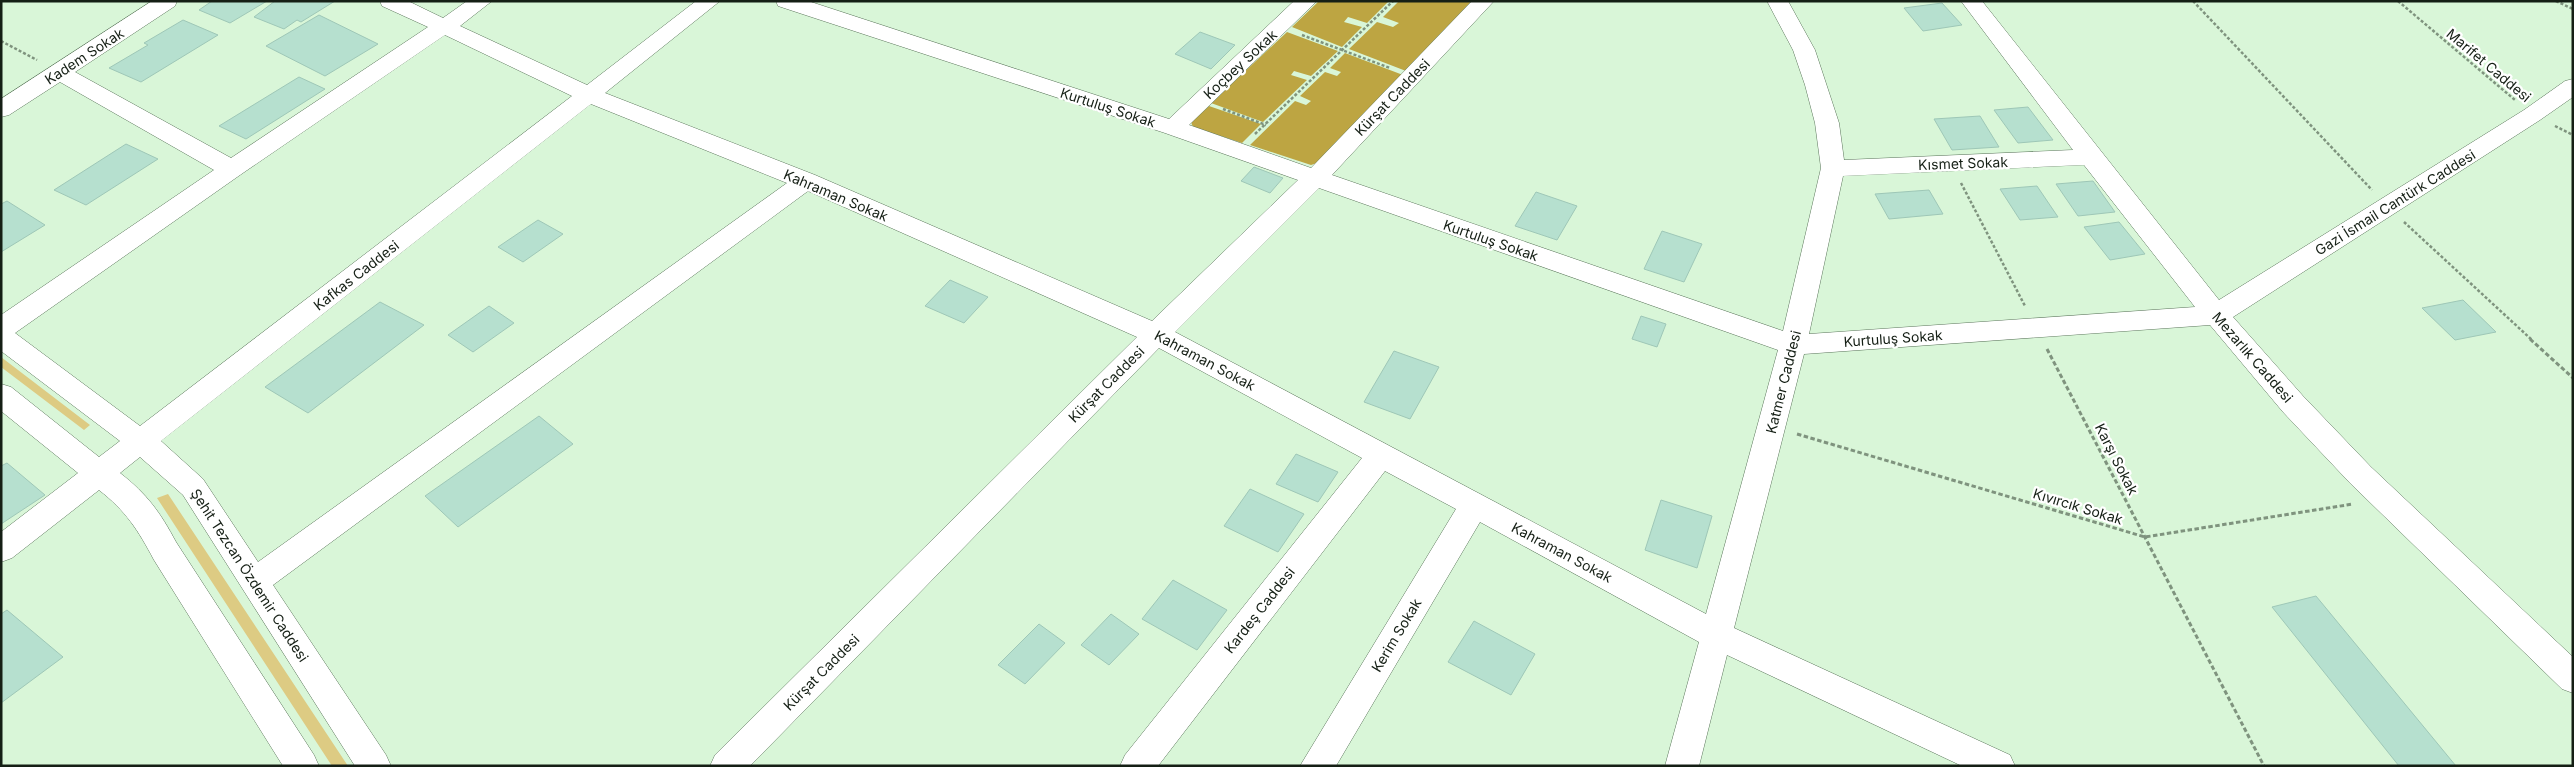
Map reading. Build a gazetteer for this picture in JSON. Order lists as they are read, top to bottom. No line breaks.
{"streets":{"street":["Kadem Sokak","Koçbey Sokak","Kürşat Caddesi","Kurtuluş Sokak","Kısmet Sokak","Kahraman Sokak","Gazi İsmail Cantürk Caddesi","Kafkas Caddesi","Mezarlık Caddesi","Katmer Caddesi","Şehit Tezcan Özdemir Caddesi","Kardeş Caddesi","Kerim Sokak"],"path":["Marifet Caddesi","Karşı Sokak","Kıvırcık Sokak"]},"crossings":[["Koçbey Sokak","Kurtuluş Sokak"],["Marifet Caddesi","Gazi İsmail Cantürk Caddesi"],["Kürşat Caddesi","Kurtuluş Sokak"],["Kürşat Caddesi","Kahraman Sokak"],["Kurtuluş Sokak","Gazi İsmail Cantürk Caddesi"],["Kurtuluş Sokak","Mezarlık Caddesi"],["Kurtuluş Sokak","Katmer Caddesi"],["Kurtuluş Sokak","Karşı Sokak"],["Kısmet Sokak","Mezarlık Caddesi"],["Kısmet Sokak","Katmer Caddesi"],["Kısmet Sokak","Karşı Sokak"],["Kahraman Sokak","Kafkas Caddesi"],["Kahraman Sokak","Katmer Caddesi"],["Kahraman Sokak","Kardeş Caddesi"],["Kahraman Sokak","Kerim Sokak"],["Gazi İsmail Cantürk Caddesi","Mezarlık Caddesi"],["Kafkas Caddesi","Şehit Tezcan Özdemir Caddesi"],["Mezarlık Caddesi","Kıvırcık Sokak"],["Katmer Caddesi","Kıvırcık Sokak"],["Karşı Sokak","Kıvırcık Sokak"]]}
